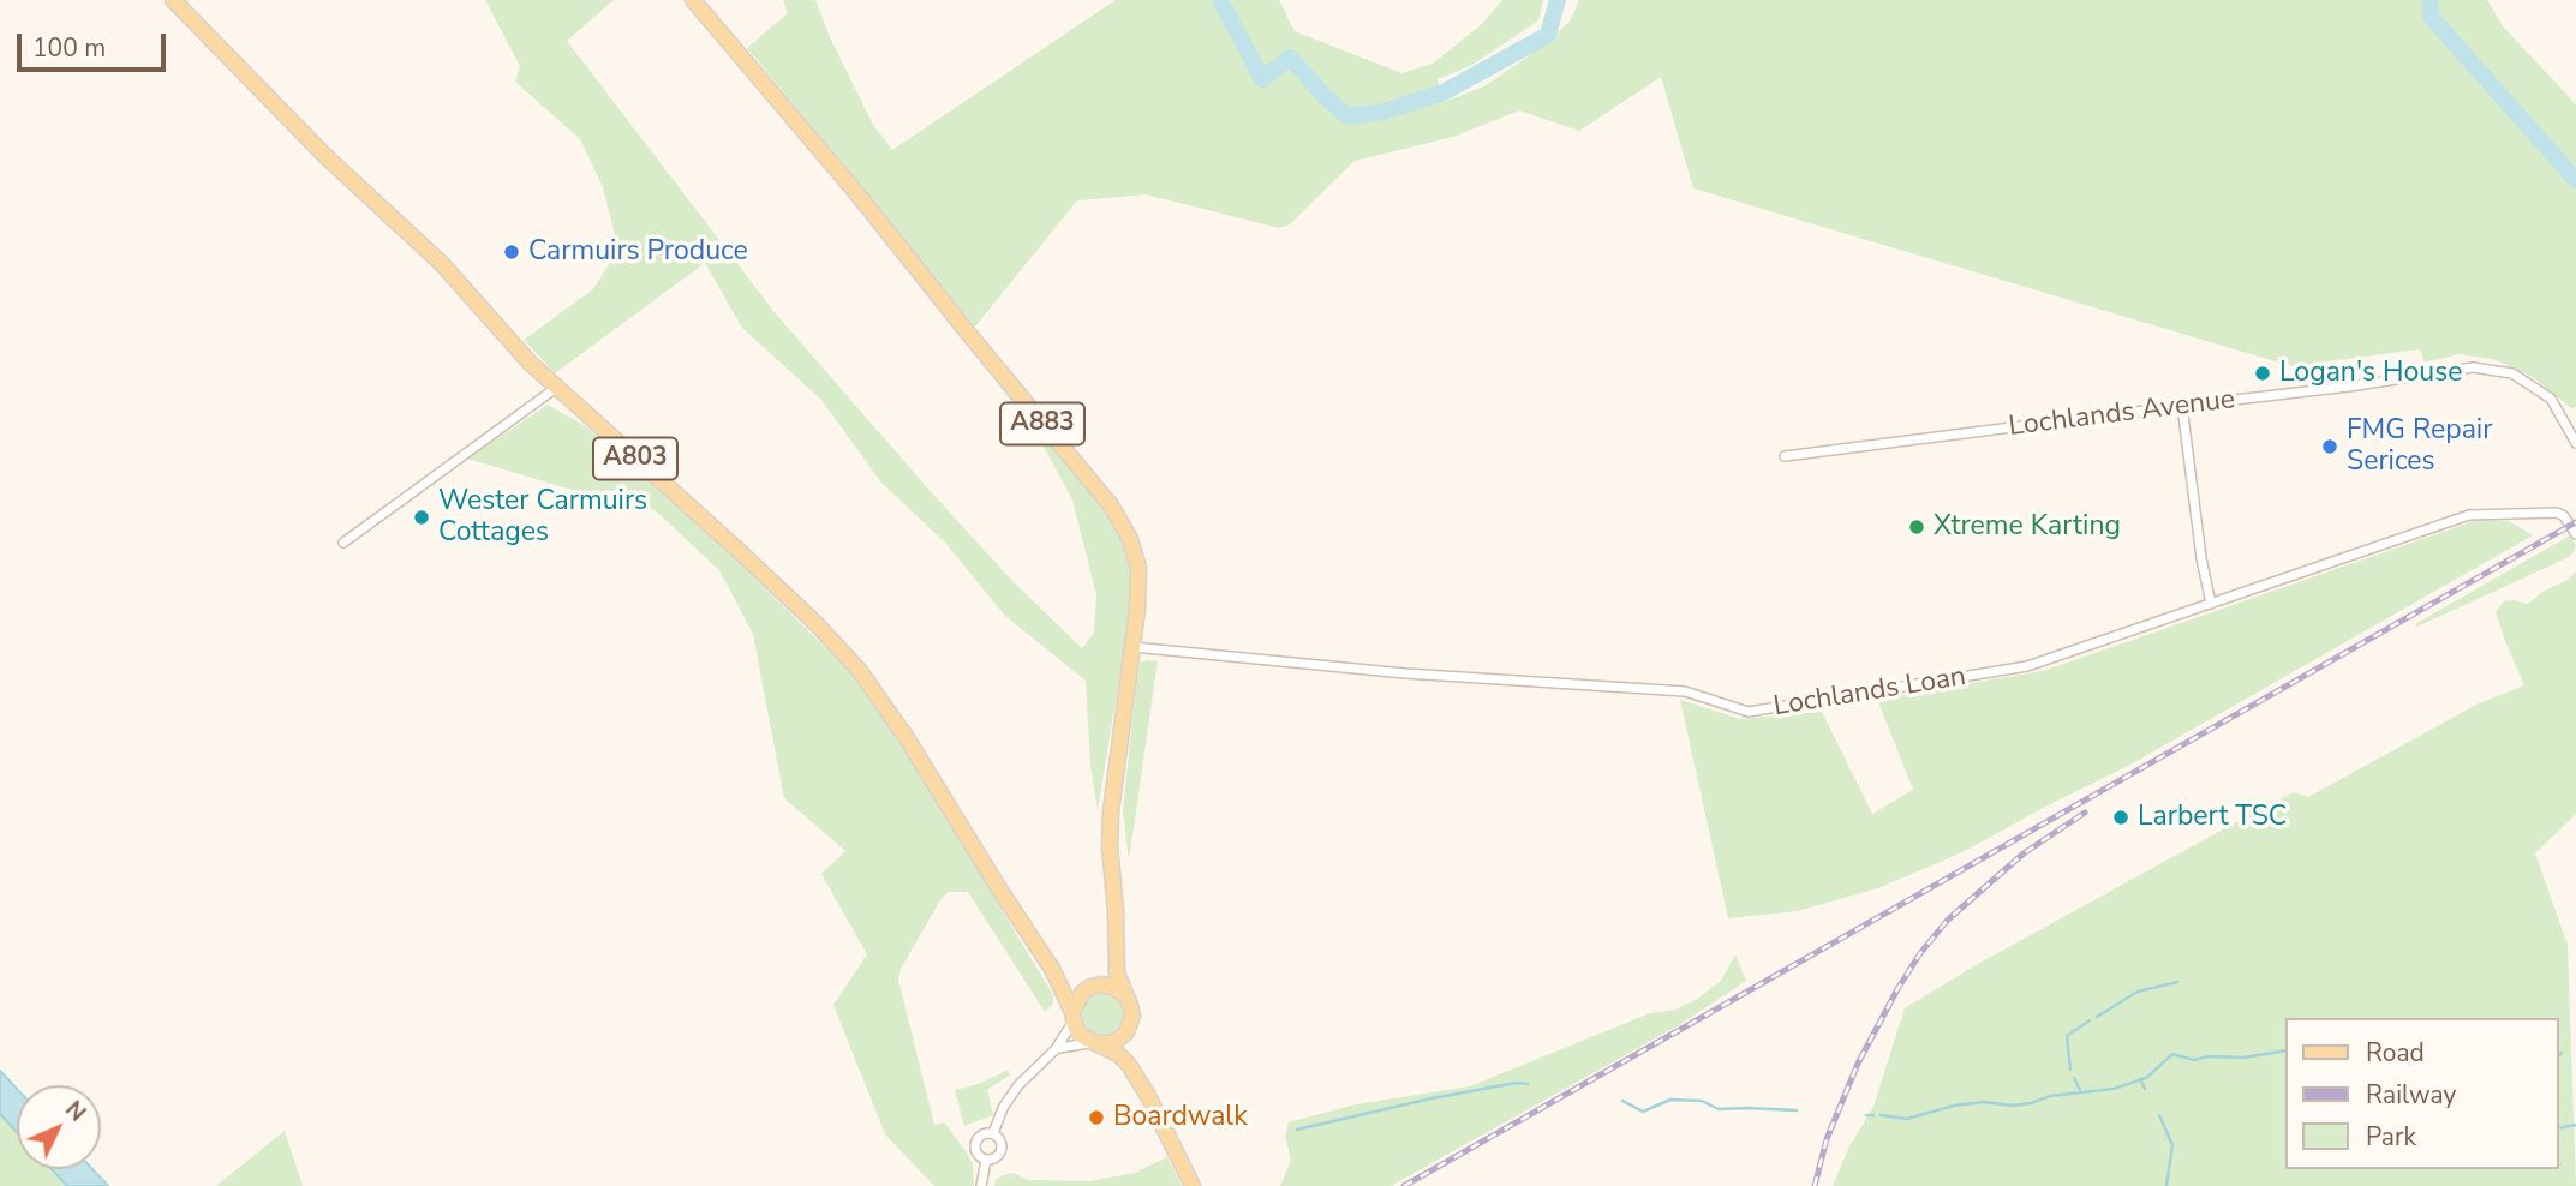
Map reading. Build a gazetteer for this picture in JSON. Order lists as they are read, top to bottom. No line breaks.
{"streets":{"main road":["A883","A803"],"street":["Lochlands Avenue","Lochlands Loan"]},"crossings":[["A883","Lochlands Loan"]],"places":["Carmuirs Produce","Logan's House","FMG Repair Serices","Wester Carmuirs Cottages","Xtreme Karting","Larbert TSC","Boardwalk"],"legend":["Road","Railway","Park"],"scale_bar":"100 m","north":"top right"}
